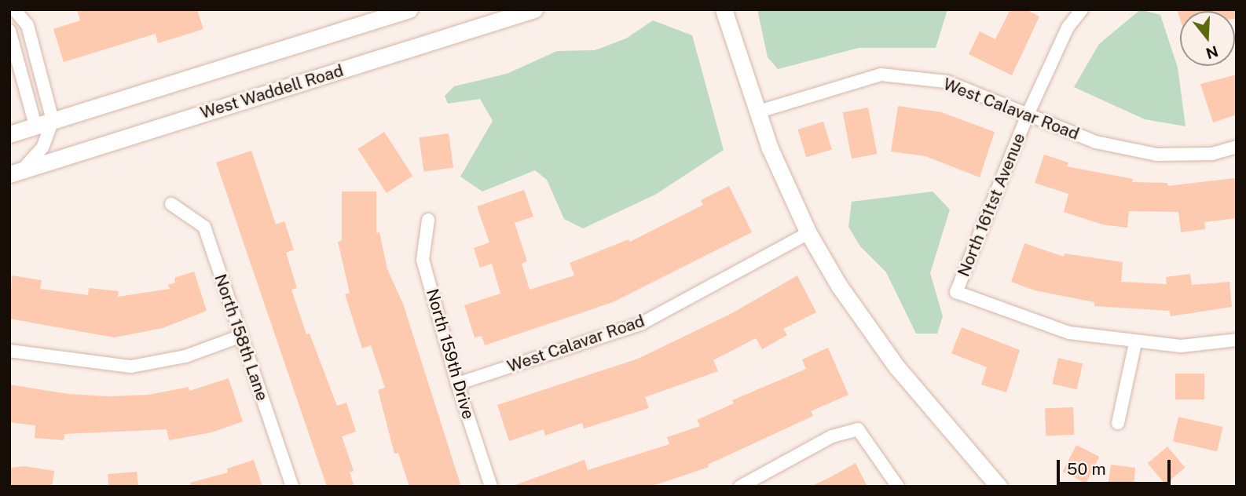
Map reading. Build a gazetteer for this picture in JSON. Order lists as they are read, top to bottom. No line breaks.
{"streets":{"main road":["West Waddell Road"],"street":["West Calavar Road","North 161tst Avenue","North 158th Lane","North 159th Drive"]},"crossings":[["West Calavar Road","North 161tst Avenue"],["West Calavar Road","North 159th Drive"]],"scale_bar":"50 m","north":"bottom"}
